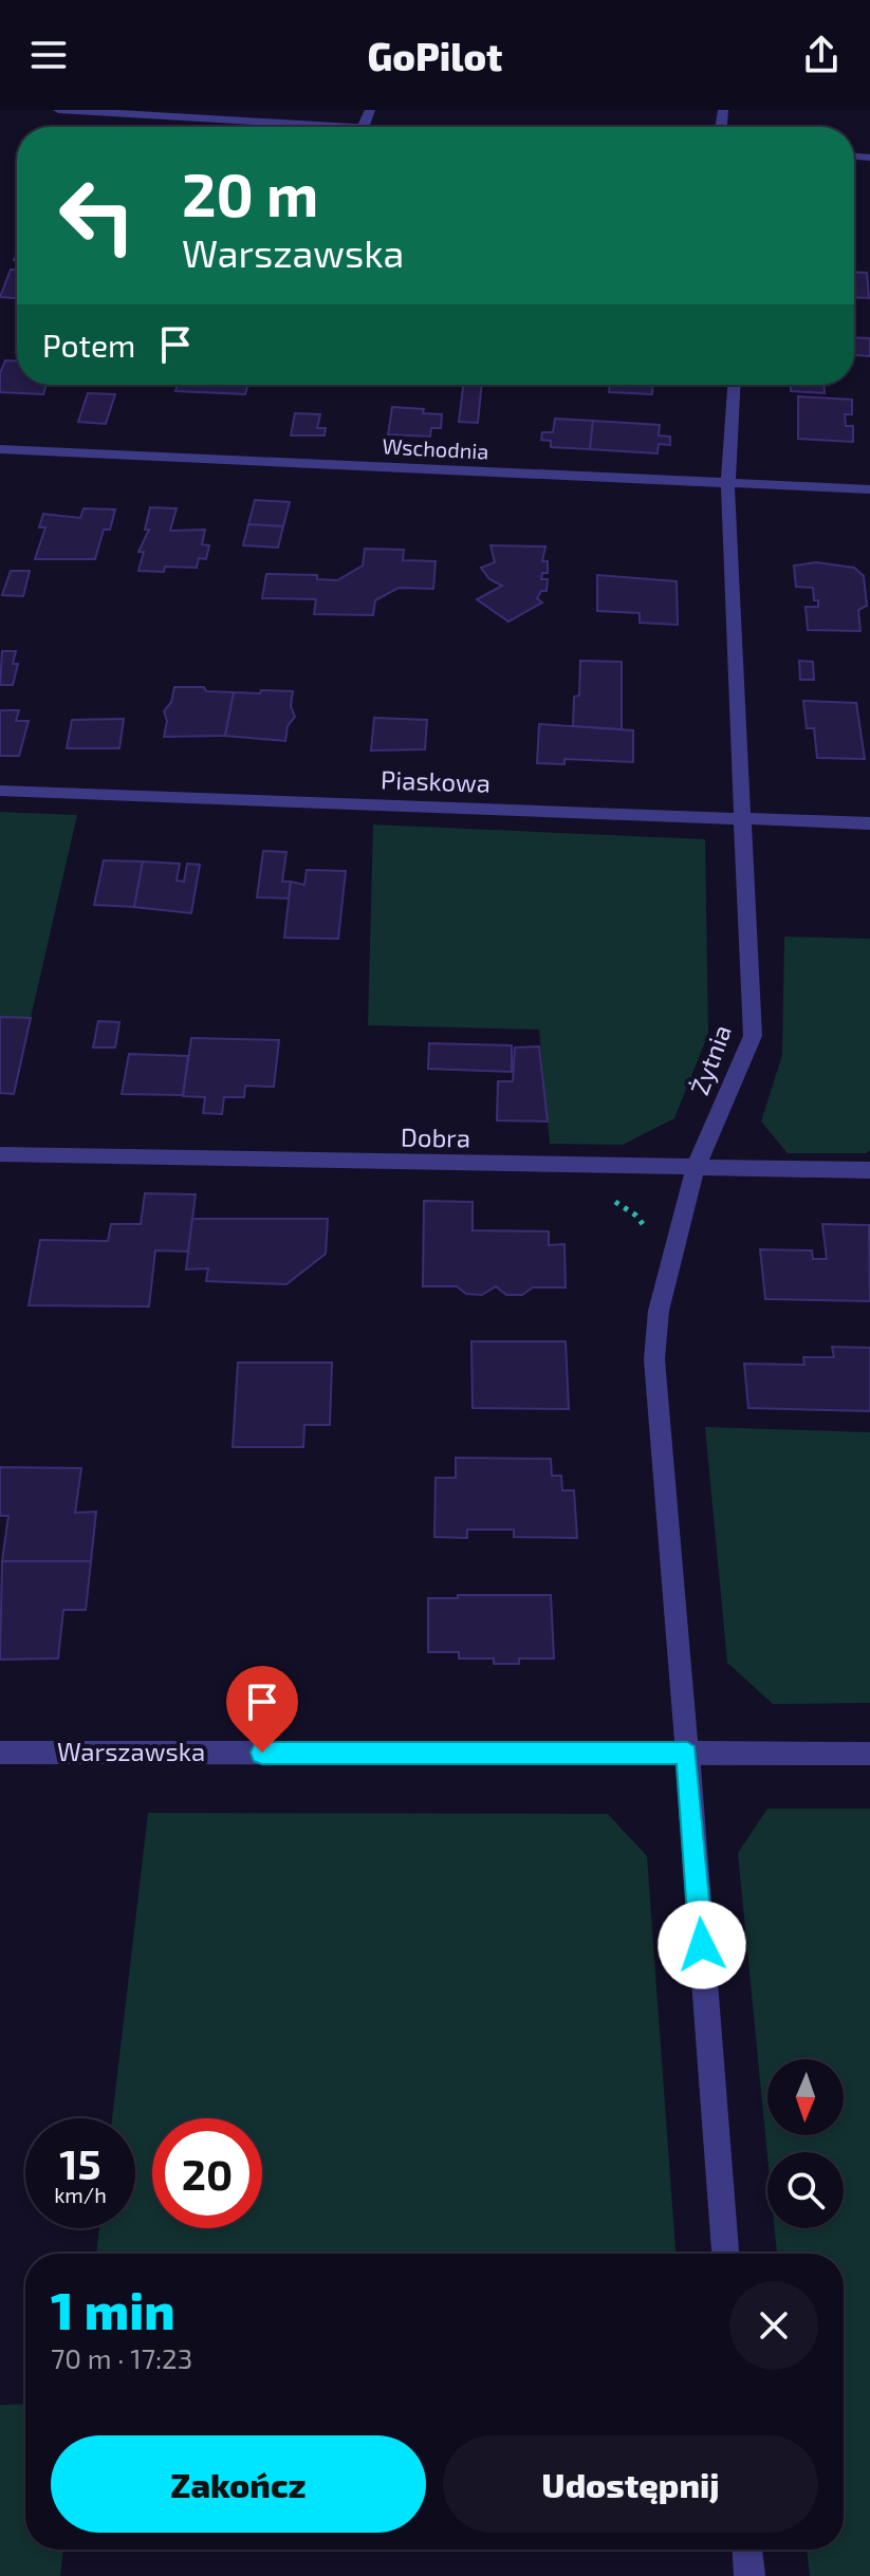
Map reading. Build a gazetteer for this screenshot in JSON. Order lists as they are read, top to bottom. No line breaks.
{"streets":{"street":["Wschodnia","Piaskowa","Żytnia","Dobra","Warszawska"]},"crossings":[["Wschodnia","Żytnia"],["Piaskowa","Żytnia"],["Żytnia","Dobra"],["Żytnia","Warszawska"]],"north":"bottom","page":{"header":"GoPilot","turn":["20 m","Warszawska"],"then":"Potem","speed":"15 km/h","limit":"20","heading":["1 min","70 m · 17:23"],"buttons":["Zakończ","Udostępnij"]}}
